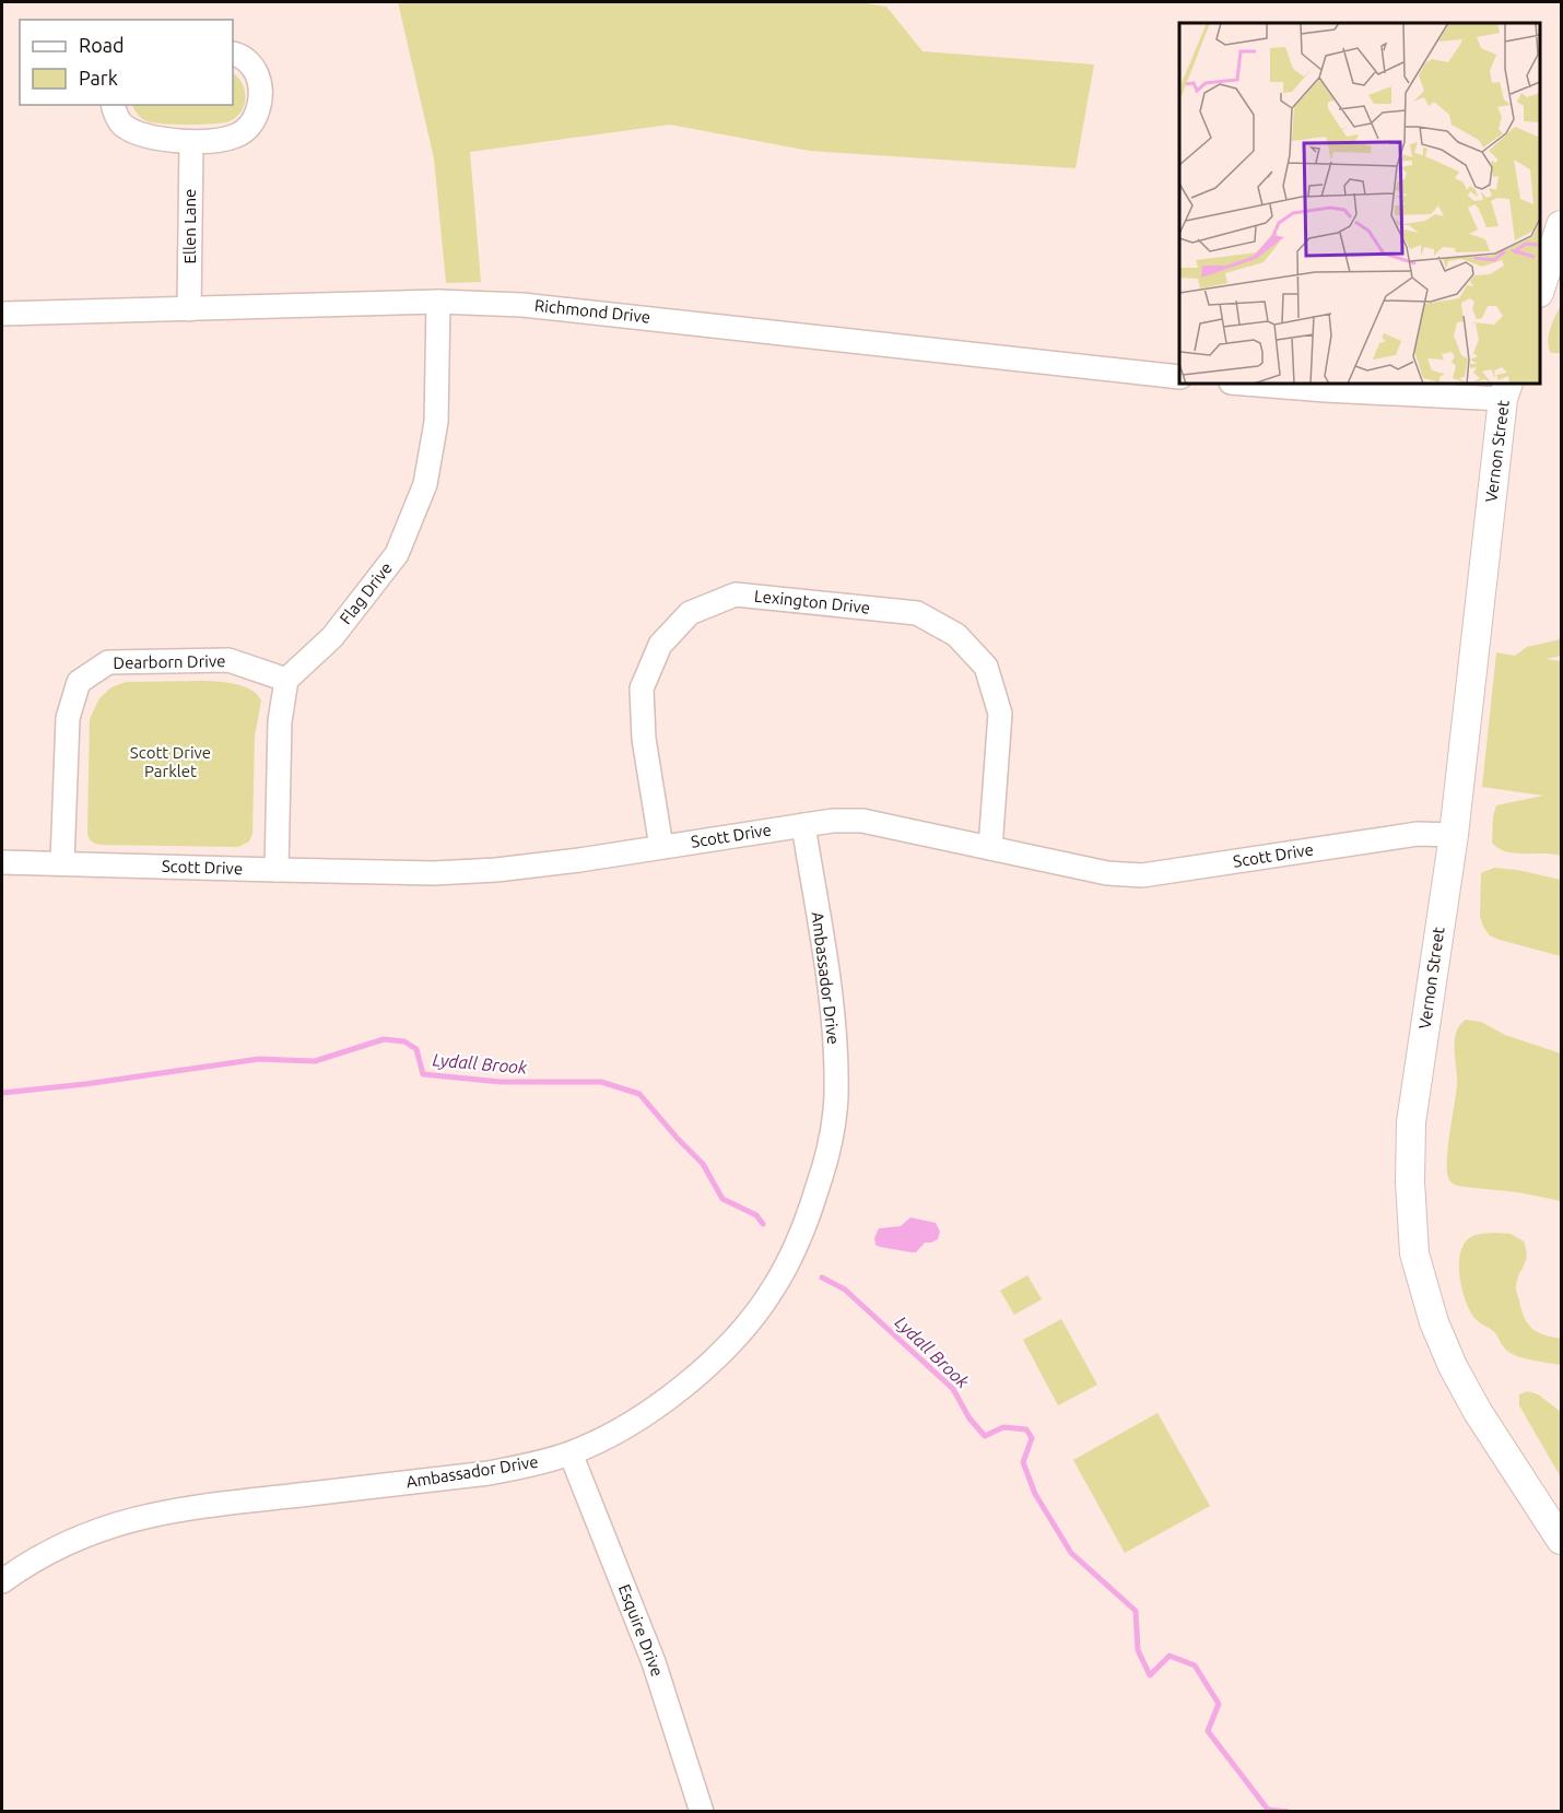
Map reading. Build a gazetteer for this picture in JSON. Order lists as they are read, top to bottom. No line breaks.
{"streets":{"street":["Ellen Lane","Richmond Drive","Vernon Street","Flag Drive","Lexington Drive","Dearborn Drive","Scott Drive","Ambassador Drive","Esquire Drive"]},"crossings":[["Ellen Lane","Richmond Drive"],["Richmond Drive","Flag Drive"],["Vernon Street","Scott Drive"],["Flag Drive","Dearborn Drive"],["Lexington Drive","Scott Drive"],["Dearborn Drive","Scott Drive"],["Scott Drive","Ambassador Drive"],["Ambassador Drive","Esquire Drive"]],"water":["Lydall Brook"],"parks":["Scott Drive Parklet"],"legend":["Road","Park"]}
